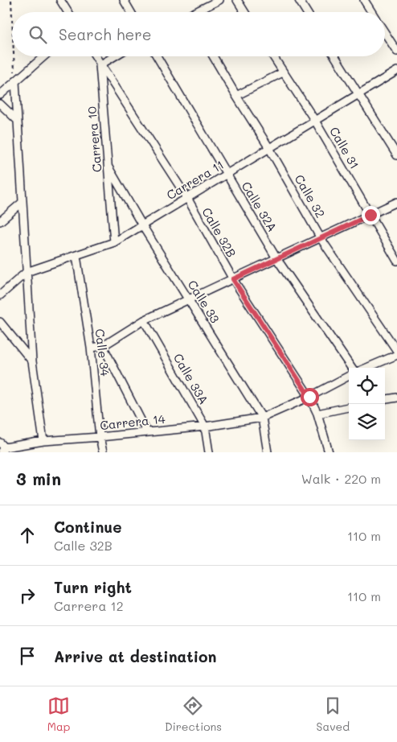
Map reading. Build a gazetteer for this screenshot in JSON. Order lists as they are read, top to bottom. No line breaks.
{"streets":{"street":["Carrera 10","Calle 31","Carrera 11","Calle 32","Calle 32A","Calle 32B","Calle 33","Calle 34","Calle 33A","Carrera 14"]},"crossings":[["Carrera 10","Carrera 11"],["Carrera 10","Calle 32B"],["Carrera 10","Calle 33"],["Calle 31","Carrera 11"],["Carrera 11","Calle 32"],["Carrera 11","Calle 32A"],["Carrera 11","Calle 32B"],["Carrera 11","Calle 33"],["Carrera 11","Calle 34"],["Calle 32B","Carrera 14"],["Calle 33","Carrera 14"],["Calle 34","Carrera 14"],["Calle 33A","Carrera 14"]],"page":{"search":"Search here","heading":["3 min","Walk · 220 m"],"list":[["Continue","Calle 32B","110 m"],["Turn right","Carrera 12","110 m"],"Arrive at destination"],"nav":["Map","Directions","Saved"]}}
